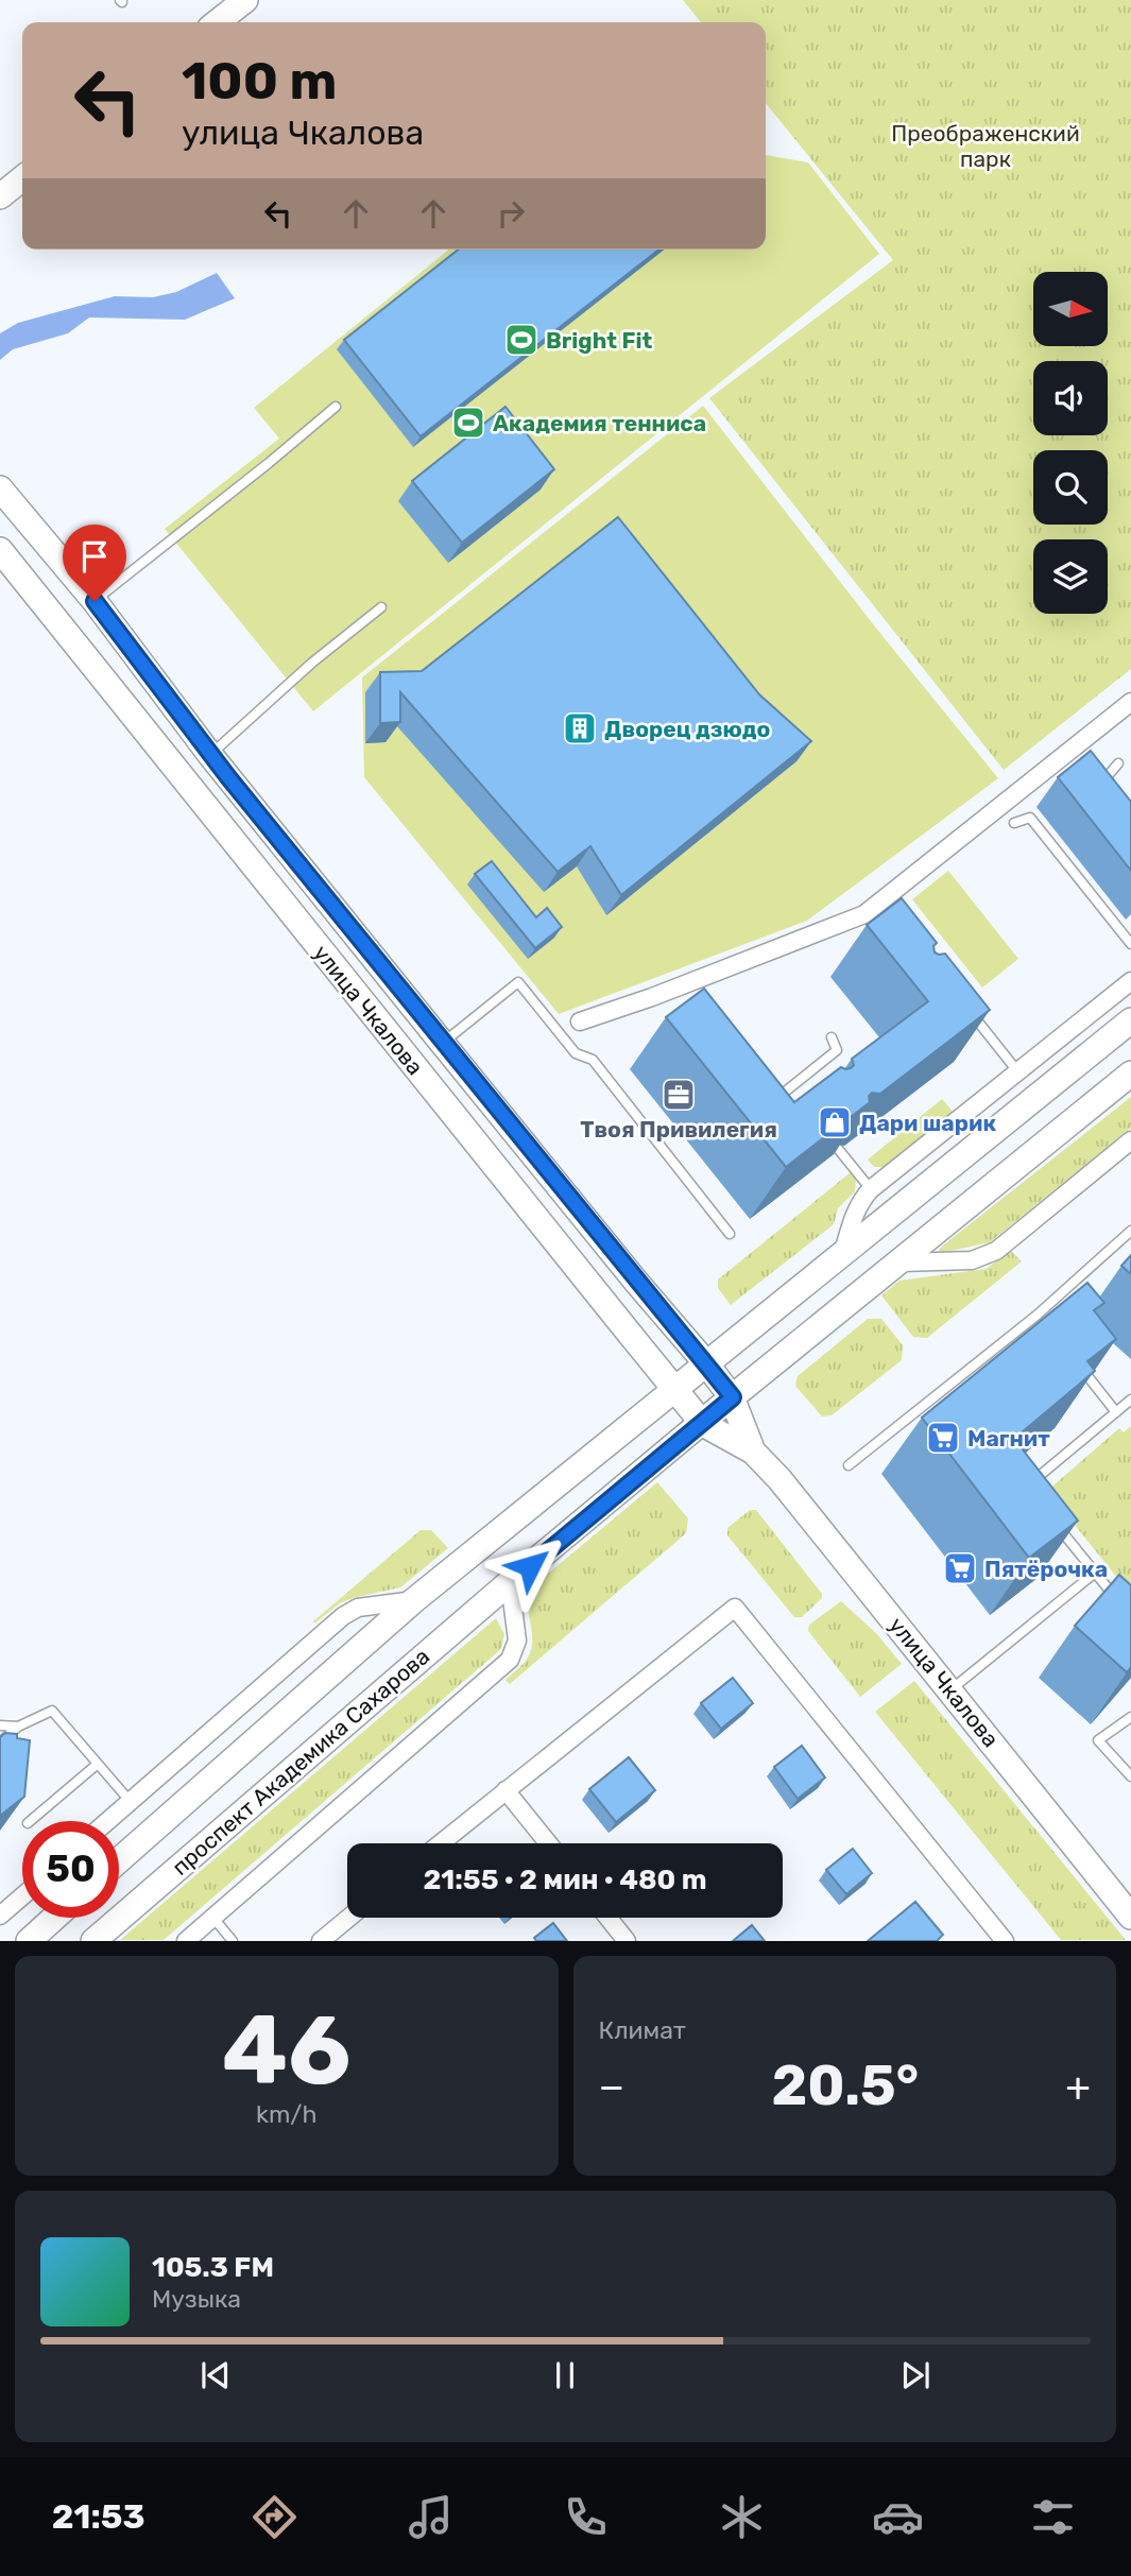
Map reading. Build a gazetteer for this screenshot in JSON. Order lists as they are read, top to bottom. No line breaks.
{"streets":{"street":["улица Чкалова","проспект Академика Сахарова"]},"crossings":[["улица Чкалова","проспект Академика Сахарова"]],"parks":["Преображенский парк"],"places":{"sports":["Bright Fit","Академия тенниса"],"building":["Дворец дзюдо"],"office":["Твоя Привилегия"],"shop":["Дари шарик"],"supermarket":["Магнит","Пятёрочка"]},"north":"right","page":{"turn":["100 m","улица Чкалова"],"limit":"50","trip":"21:55 · 2 мин · 480 m","tile":[["46","km/h"],"Климат"],"heat":["−","20.5°","+"],"song":["105.3 FM","Музыка"],"tabs":"21:53"}}
